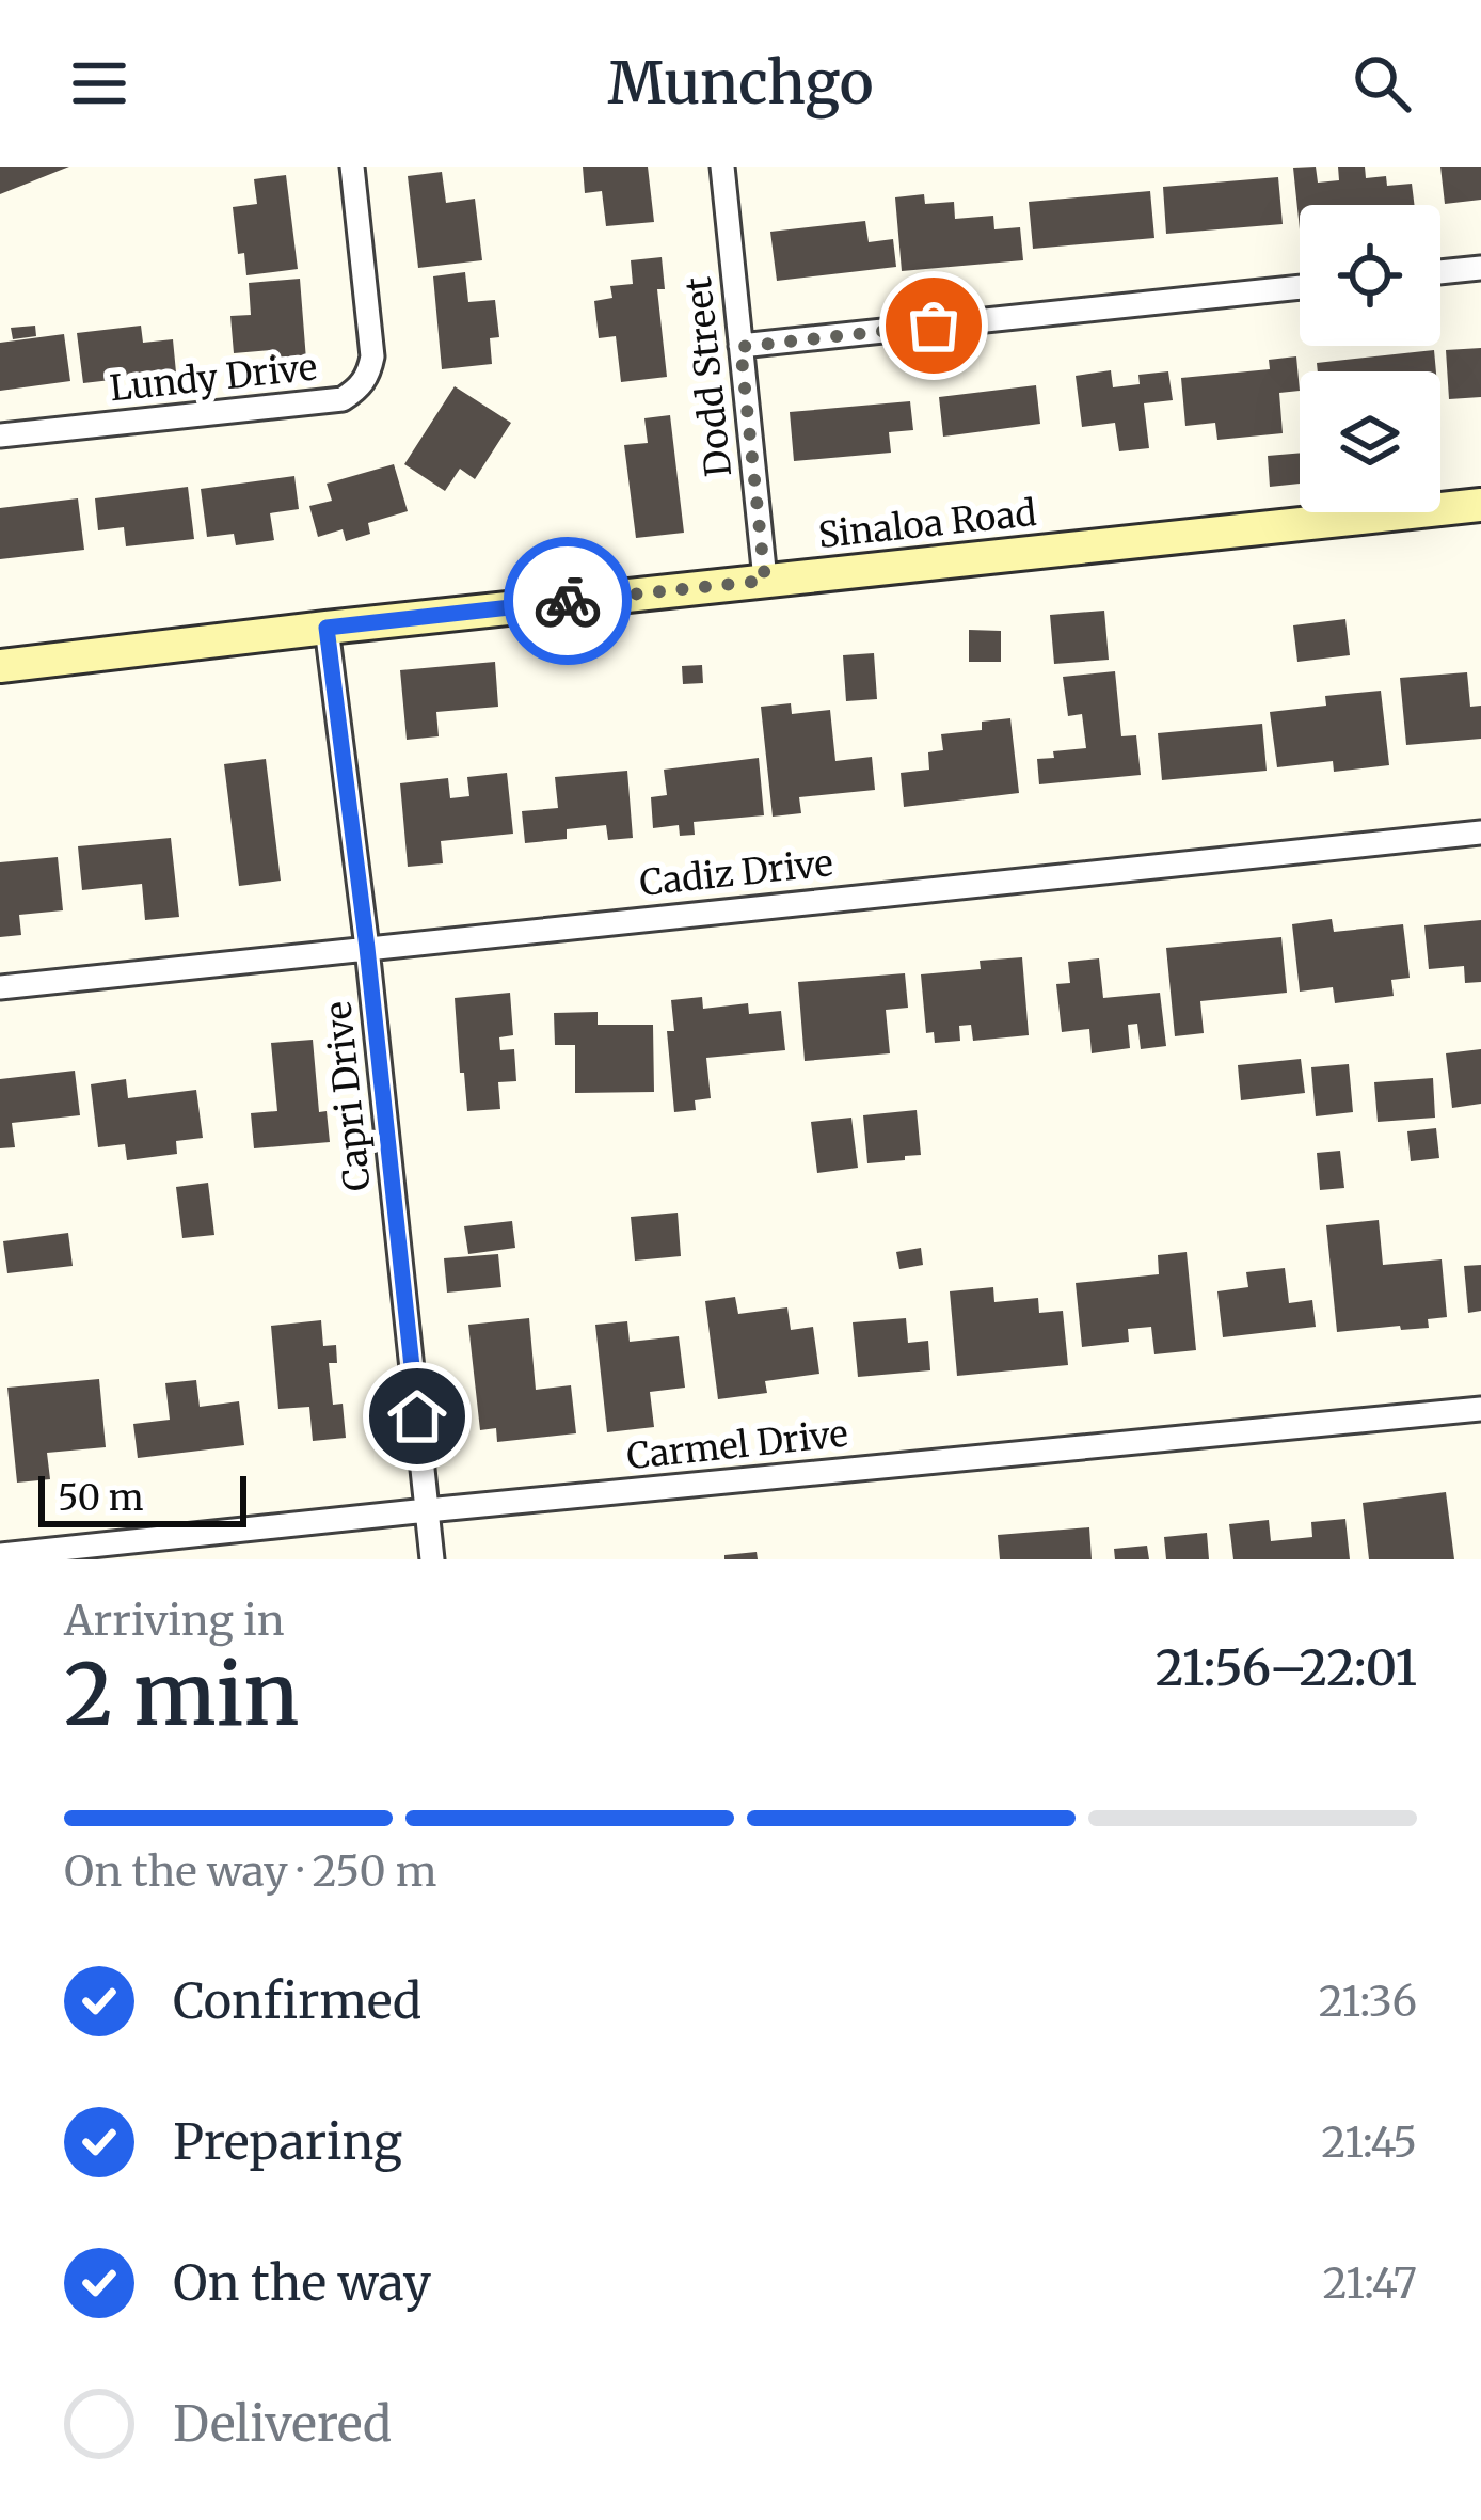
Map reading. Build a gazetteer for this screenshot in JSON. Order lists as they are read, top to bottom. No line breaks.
{"streets":{"street":["Dodd Street","Lundy Drive","Sinaloa Road","Cadiz Drive","Capri Drive","Carmel Drive"]},"crossings":[["Dodd Street","Sinaloa Road"],["Sinaloa Road","Capri Drive"],["Cadiz Drive","Capri Drive"],["Capri Drive","Carmel Drive"]],"scale_bar":"50 m","page":{"header":"Munchgo","scale":"50 m","heading":["2 min","Arriving in","21:56–22:01"],"bar":"On the way · 250 m","list":[["Confirmed","21:36"],["Preparing","21:45"],["On the way","21:47"],"Delivered"]}}
